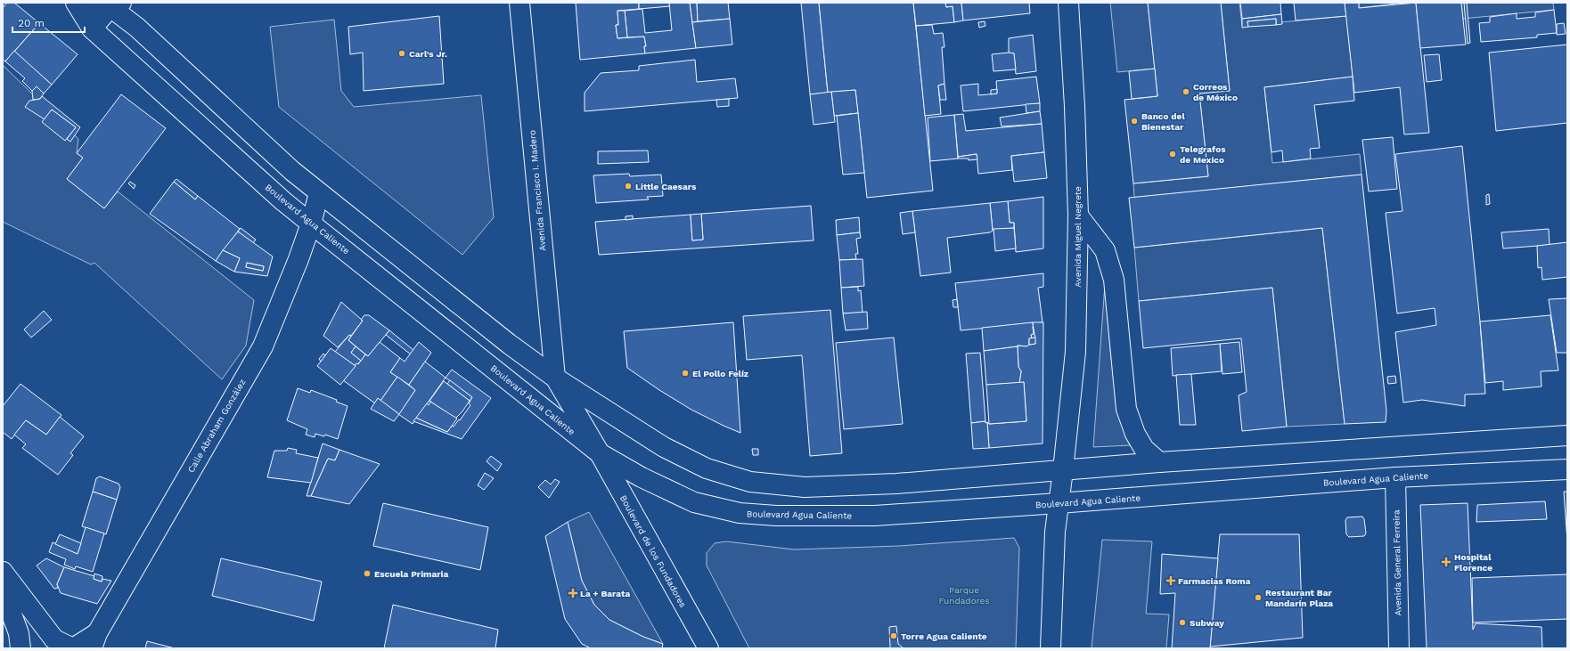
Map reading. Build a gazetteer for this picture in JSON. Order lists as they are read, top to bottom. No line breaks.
{"streets":{"main road":["Avenida Francisco I. Madero","Boulevard Agua Caliente","Avenida Miguel Negrete","Calle Abraham González","Boulevard de los Fundadores","Avenida General Ferreira"]},"crossings":[["Avenida Francisco I. Madero","Boulevard de los Fundadores"],["Boulevard Agua Caliente","Avenida Miguel Negrete"],["Boulevard Agua Caliente","Calle Abraham González"],["Boulevard Agua Caliente","Boulevard de los Fundadores"],["Boulevard Agua Caliente","Avenida General Ferreira"]],"parks":["Parque Fundadores"],"places":{"other":["Carl's Jr.","Correos de México","Banco del Bienestar","Telegrafos de Mexico","Little Caesars","El Pollo Felíz","Escuela Primaria","Restaurant Bar Mandarín Plaza","Subway","Torre Agua Caliente"],"health":["Hospital Florence","Farmacias Roma","La + Barata"]},"scale_bar":"20 m"}
